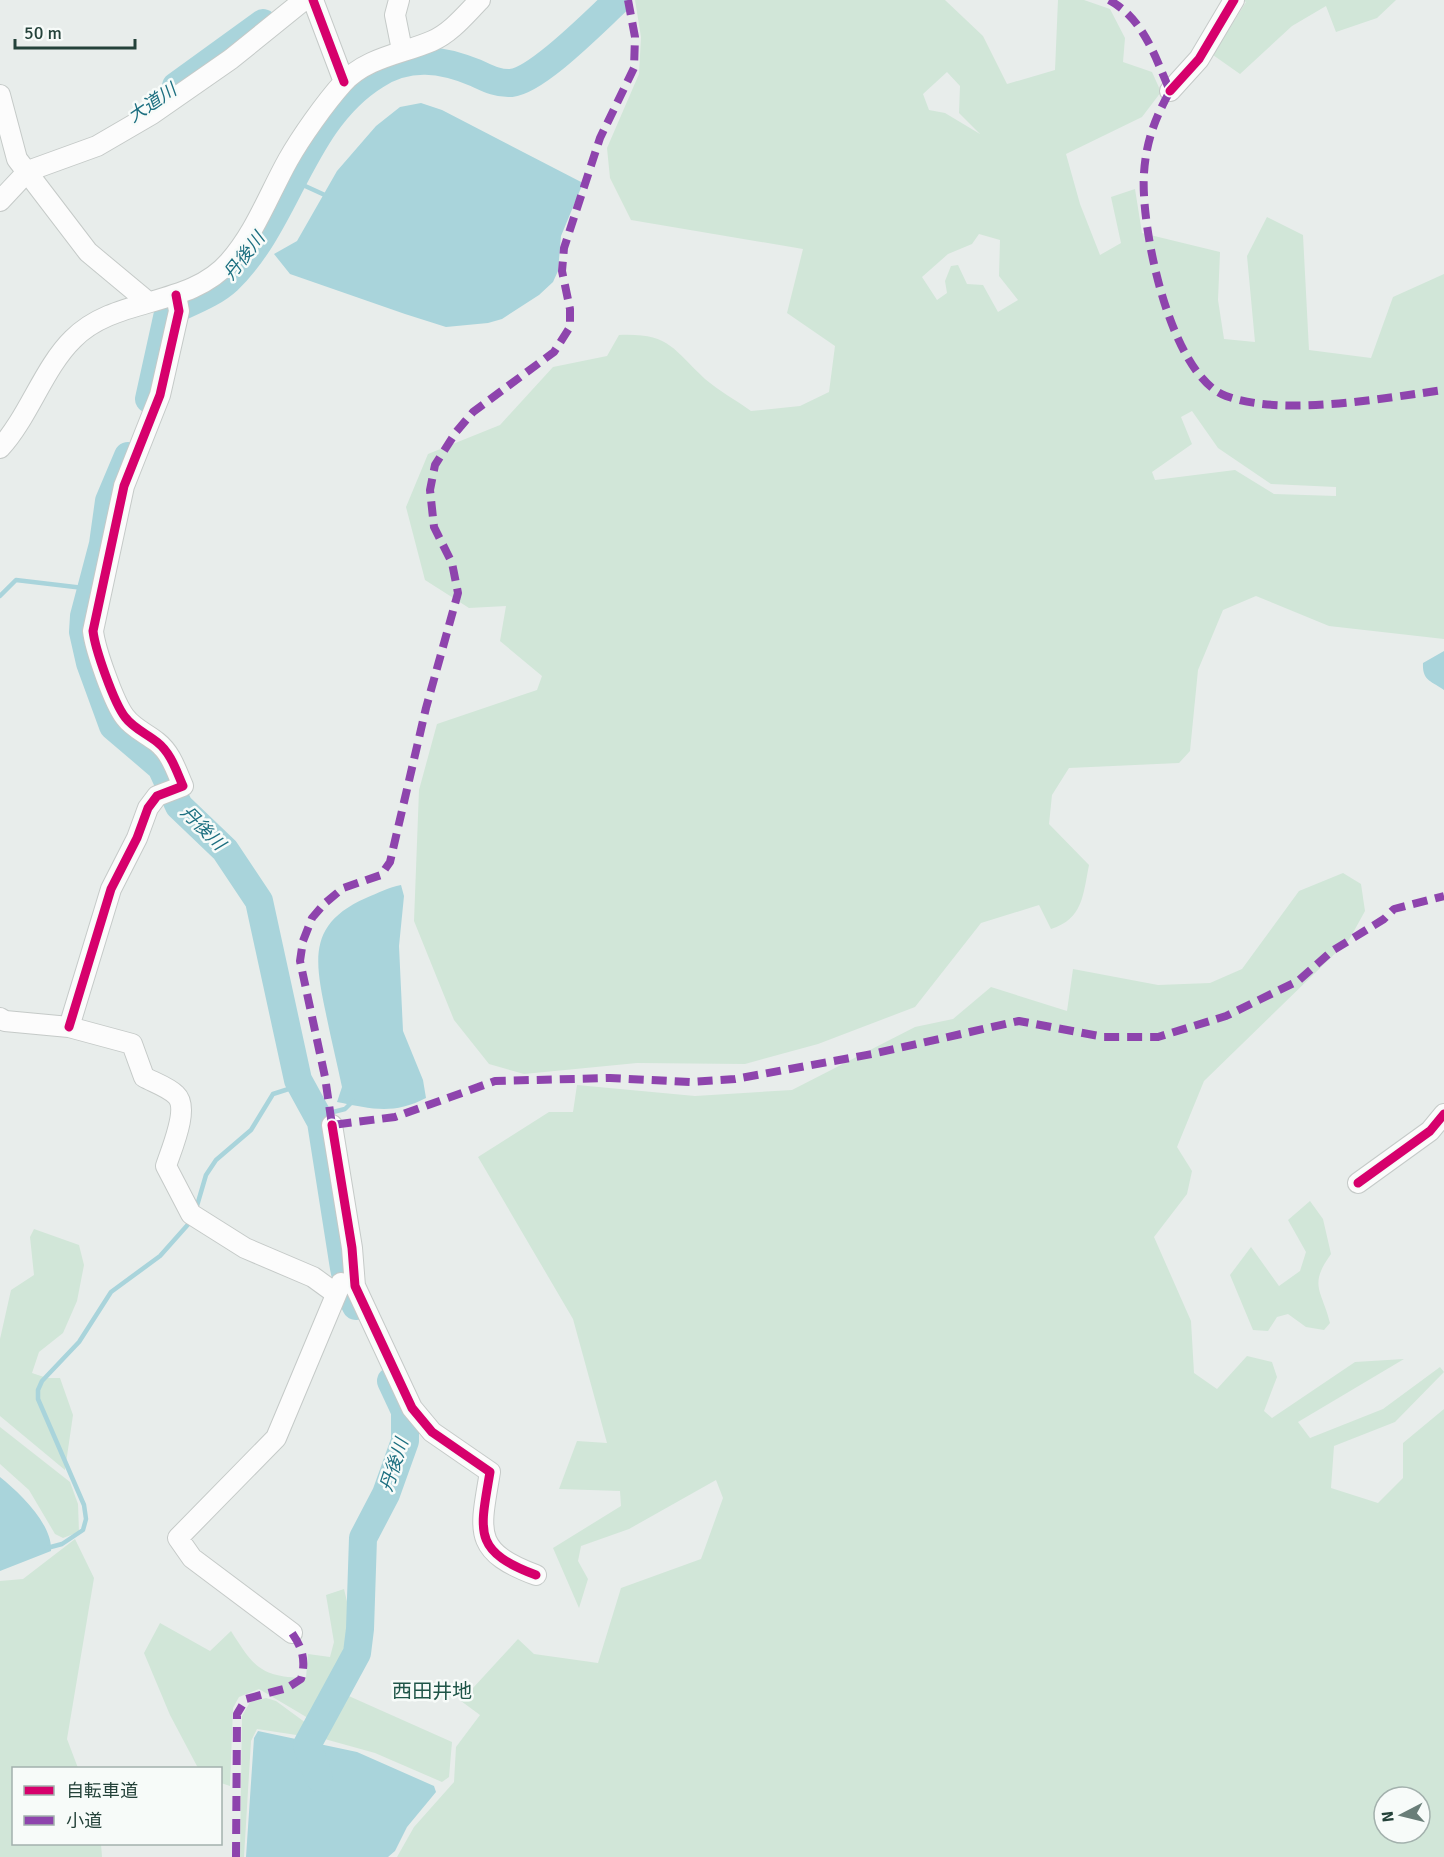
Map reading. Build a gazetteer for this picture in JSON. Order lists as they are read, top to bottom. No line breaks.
{"districts":["西田井地"],"water":["大道川","丹後川"],"legend":["自転車道","小道"],"scale_bar":"50 m","north":"left"}
